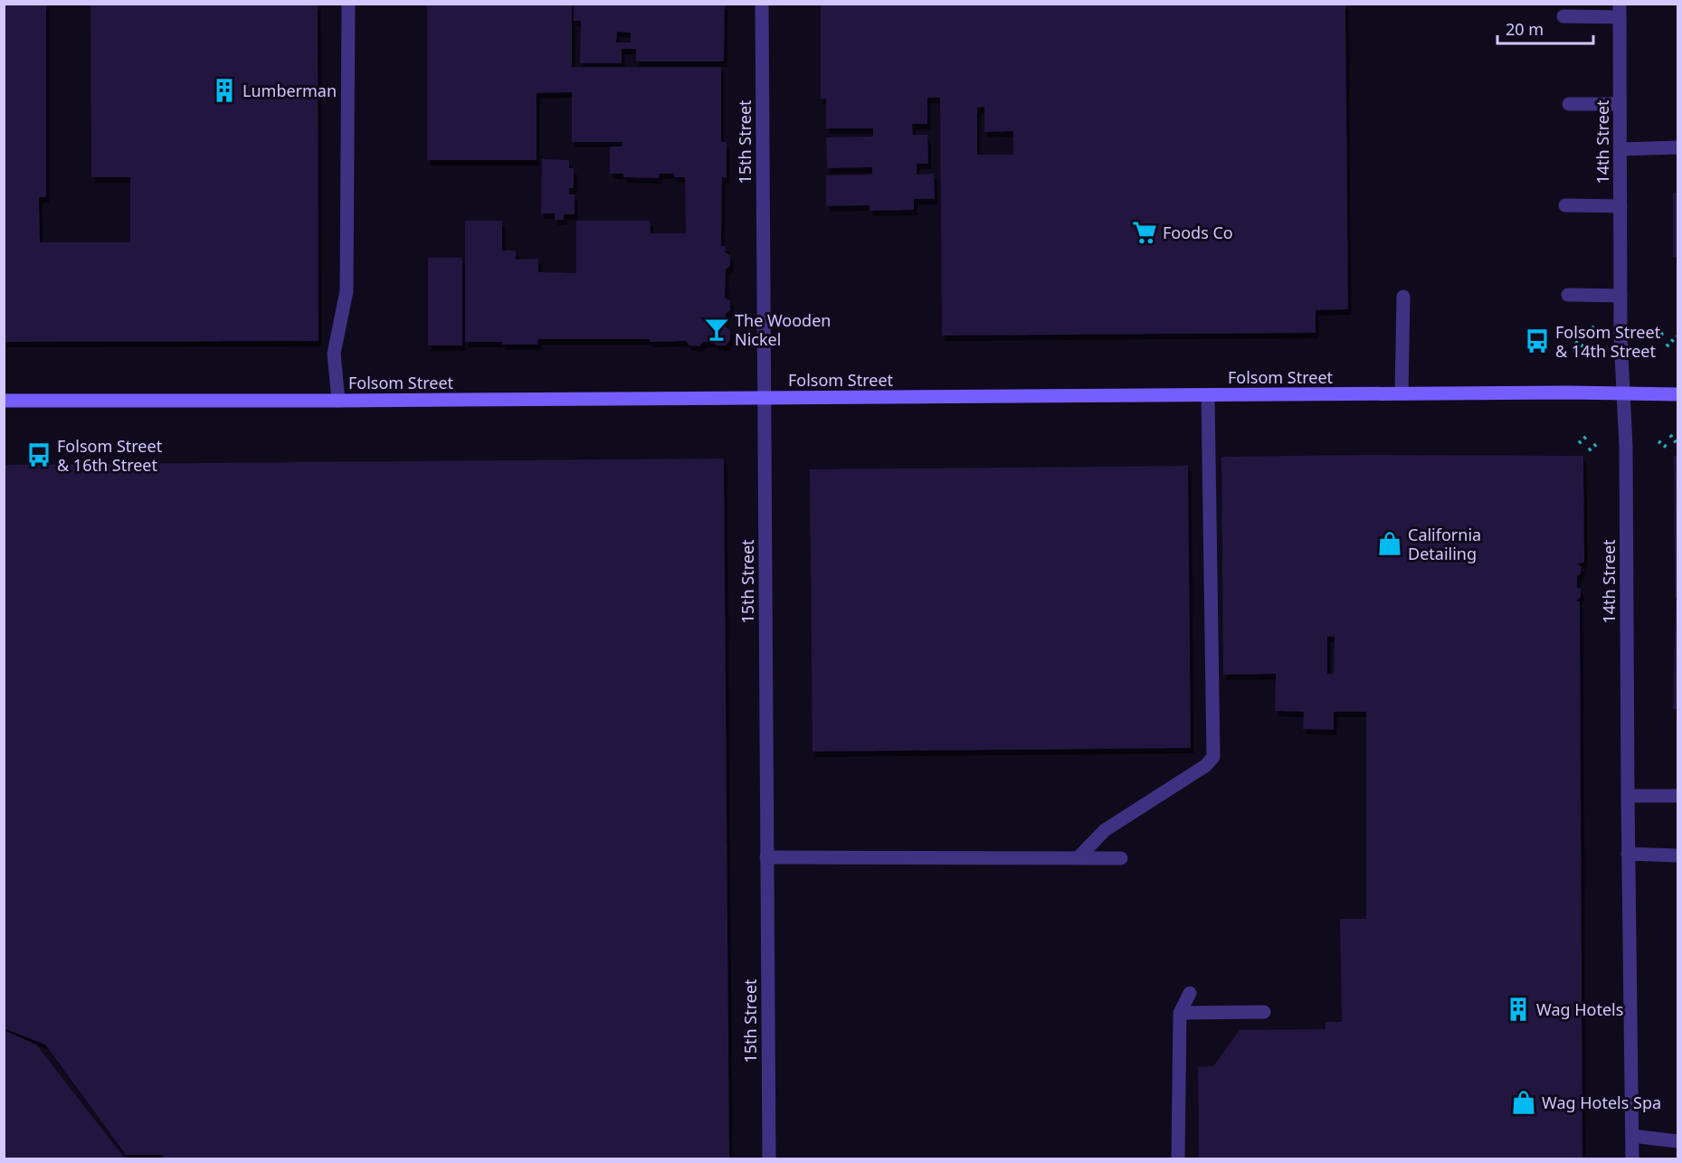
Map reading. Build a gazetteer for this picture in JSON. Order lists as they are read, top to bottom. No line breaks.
{"streets":{"street":["15th Street","14th Street","Folsom Street"]},"crossings":[["15th Street","Folsom Street"],["14th Street","Folsom Street"]],"places":{"building":["Lumberman","Wag Hotels"],"supermarket":["Foods Co"],"bar":["The Wooden Nickel"],"bus stop":["Folsom Street & 14th Street","Folsom Street & 16th Street"],"shop":["California Detailing","Wag Hotels Spa"]},"scale_bar":"20 m"}
